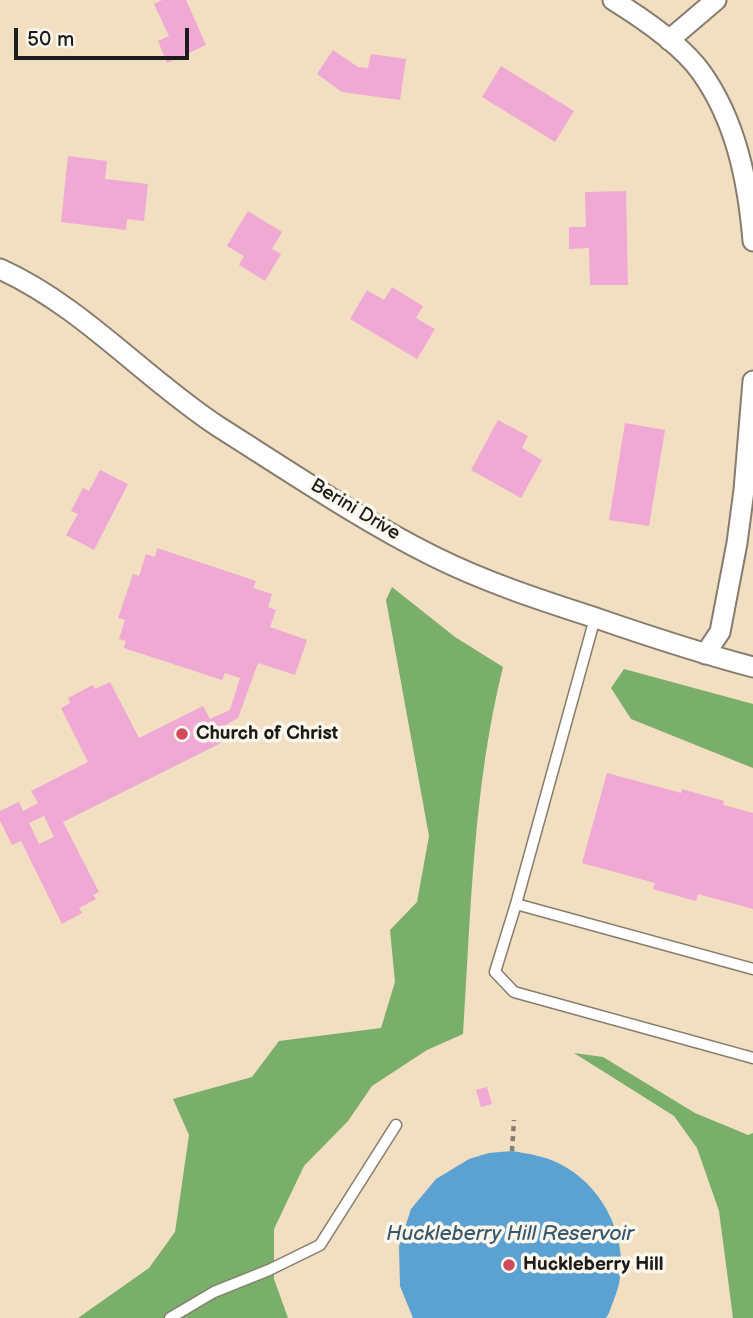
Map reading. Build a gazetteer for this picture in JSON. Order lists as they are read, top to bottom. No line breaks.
{"streets":{"street":["Berini Drive"]},"water":["Huckleberry Hill Reservoir"],"places":["Church of Christ","Huckleberry Hill"],"scale_bar":"50 m"}
